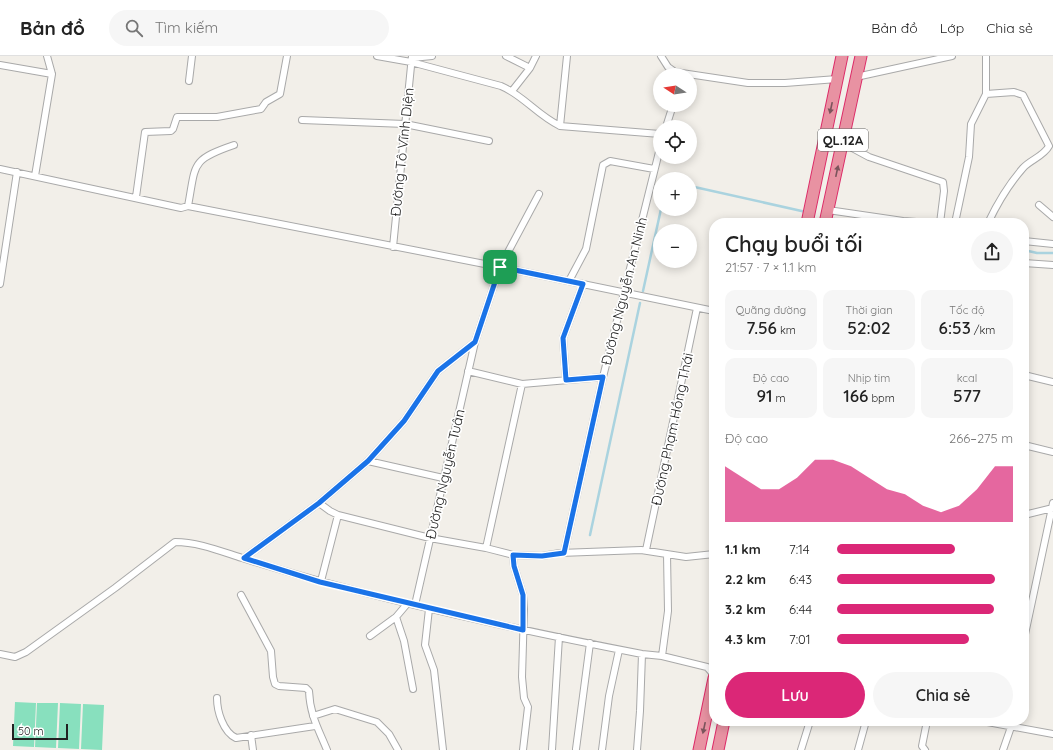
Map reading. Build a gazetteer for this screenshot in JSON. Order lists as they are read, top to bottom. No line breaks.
{"streets":{"highway":["QL.12A"],"street":["Đường Tô Vĩnh Diện","Đường Nguyễn An Ninh","Đường Phạm Hồng Thái","Đường Nguyễn Tuân"]},"scale_bar":"50 m","north":"left","page":{"header":"Bản đồ","search":"Tìm kiếm","nav":["Bản đồ","Lớp","Chia sẻ"],"map_buttons":["+","−"],"heading":["Chạy buổi tối","21:57 · 7 × 1.1 km"],"stats":[["Quãng đường","7.56 km"],["Thời gian","52:02"],["Tốc độ","6:53 /km"],["Độ cao","91 m"],["Nhịp tim","166 bpm"],["kcal","577"]],"chart":["Độ cao","266–275 m"],"list":[{"name":"1.1 km","note":"7:14"},{"name":"2.2 km","note":"6:43"},{"name":"3.2 km","note":"6:44"},{"name":"4.3 km","note":"7:01"}],"buttons":["Lưu","Chia sẻ"],"scale":"50 m"}}
